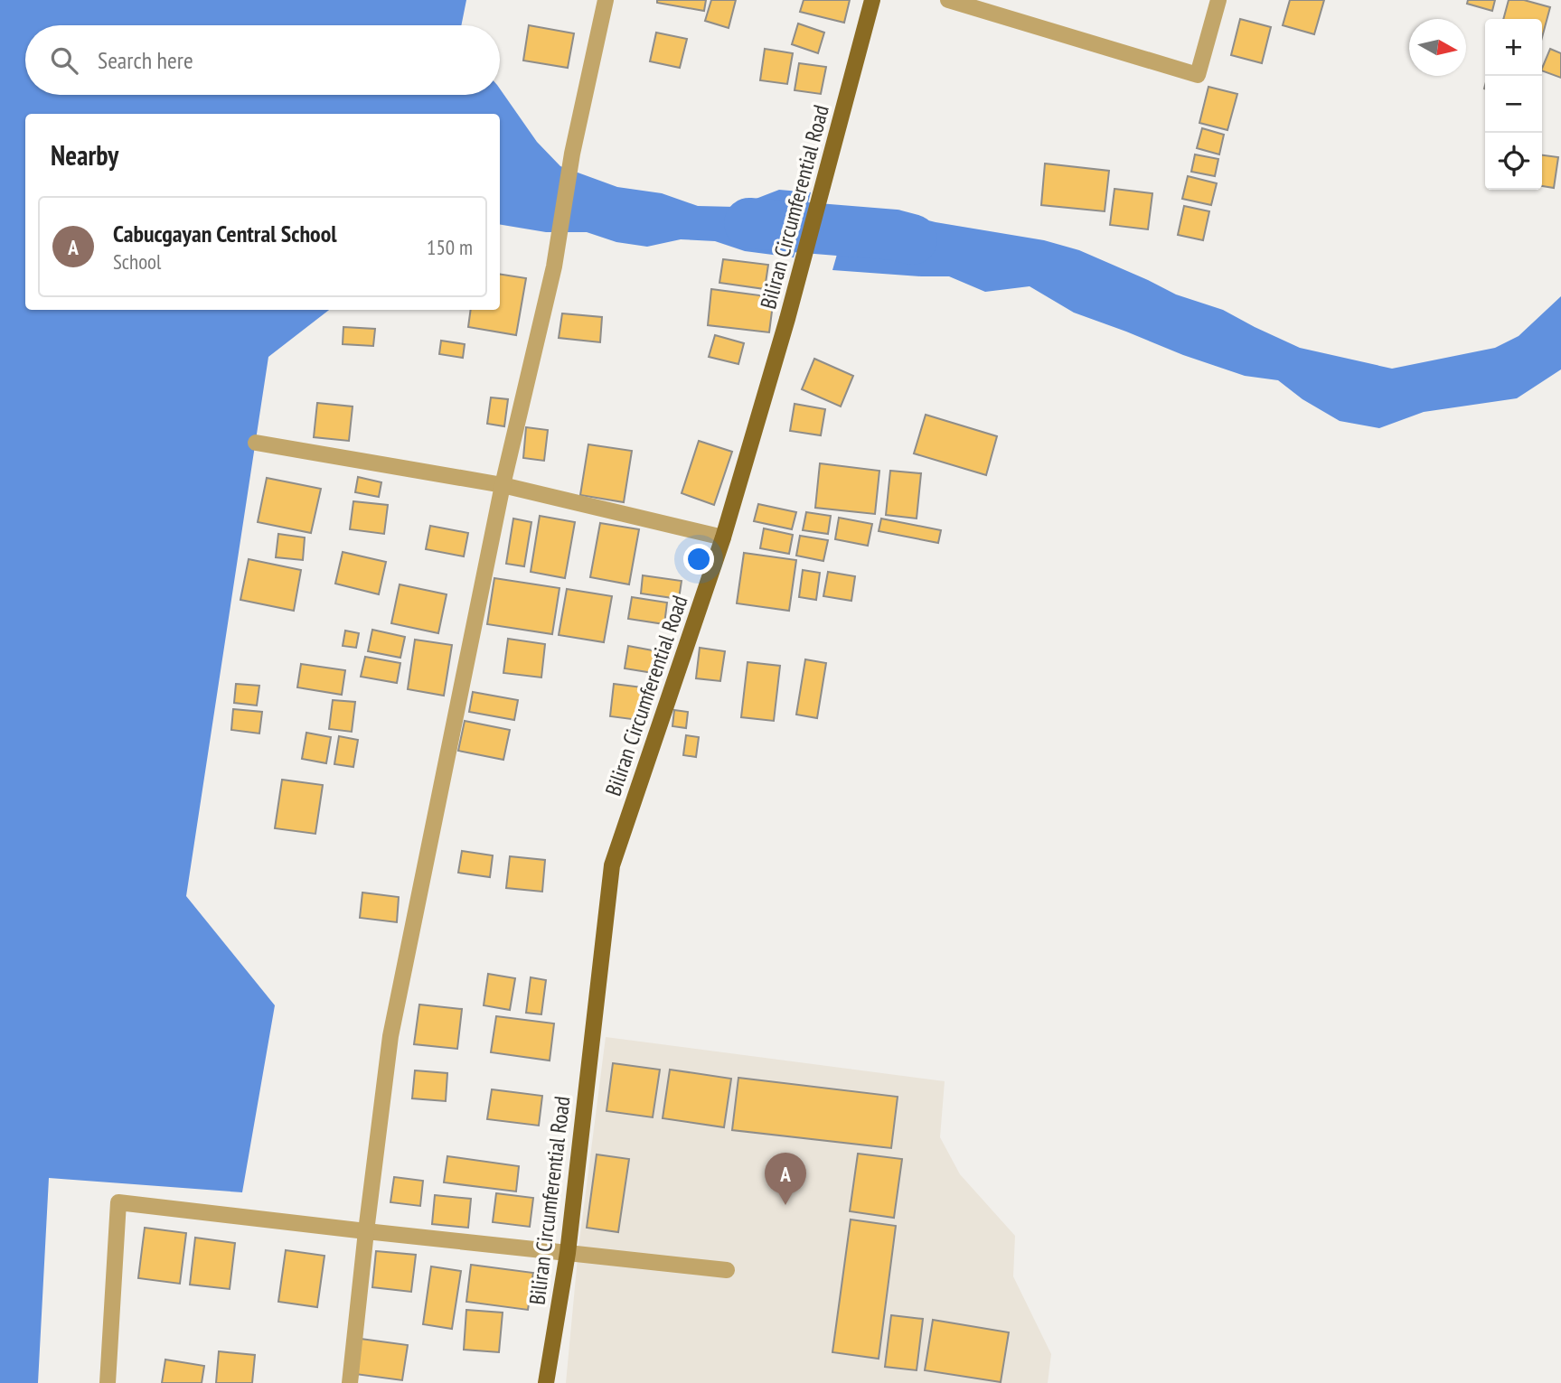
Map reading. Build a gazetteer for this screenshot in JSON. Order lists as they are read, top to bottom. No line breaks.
{"streets":{"main road":["Biliran Circumferential Road"]},"north":"right","page":{"map_buttons":["+","−"],"search":"Search here","heading":"Nearby","list":[{"mark":"A","name":"Cabucgayan Central School","note":"School","value":"150 m"}],"pins":"A"}}
